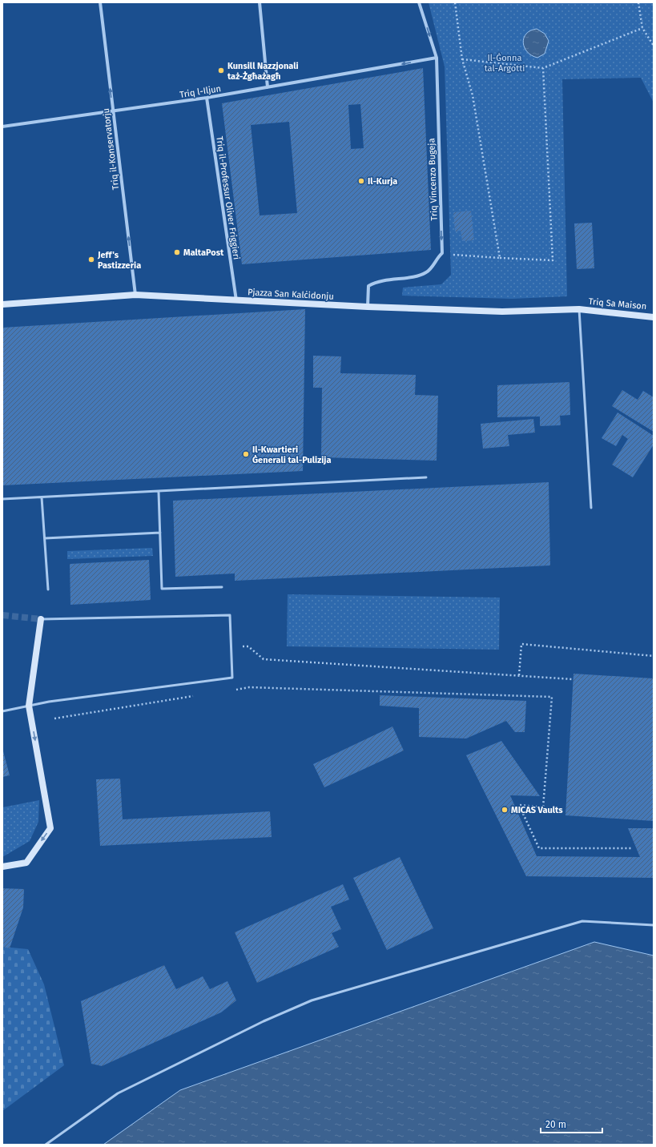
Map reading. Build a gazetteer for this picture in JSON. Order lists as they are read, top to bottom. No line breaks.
{"streets":{"street":["Triq l-Iljun","Triq il-Konservatorju","Triq Vincenzo Bugeja","Triq il-Professur Oliver Friggieri","Pjazza San Kalċidonju","Triq Sa Maison"]},"crossings":[["Triq l-Iljun","Triq il-Konservatorju"],["Triq l-Iljun","Triq Vincenzo Bugeja"],["Triq l-Iljun","Triq il-Professur Oliver Friggieri"],["Triq il-Konservatorju","Pjazza San Kalċidonju"],["Triq Vincenzo Bugeja","Pjazza San Kalċidonju"],["Triq il-Professur Oliver Friggieri","Pjazza San Kalċidonju"],["Pjazza San Kalċidonju","Triq Sa Maison"]],"one_way":["Triq l-Iljun","Triq il-Konservatorju","Triq Vincenzo Bugeja"],"parks":["Il-Ġonna tal-Argotti"],"places":["Kunsill Nazzjonali taż-Żgħażagħ","Il-Kurja","MaltaPost","Jeff's Pastizzeria","Il-Kwartieri Ġenerali tal-Pulizija","MICAS Vaults"],"scale_bar":"20 m"}
